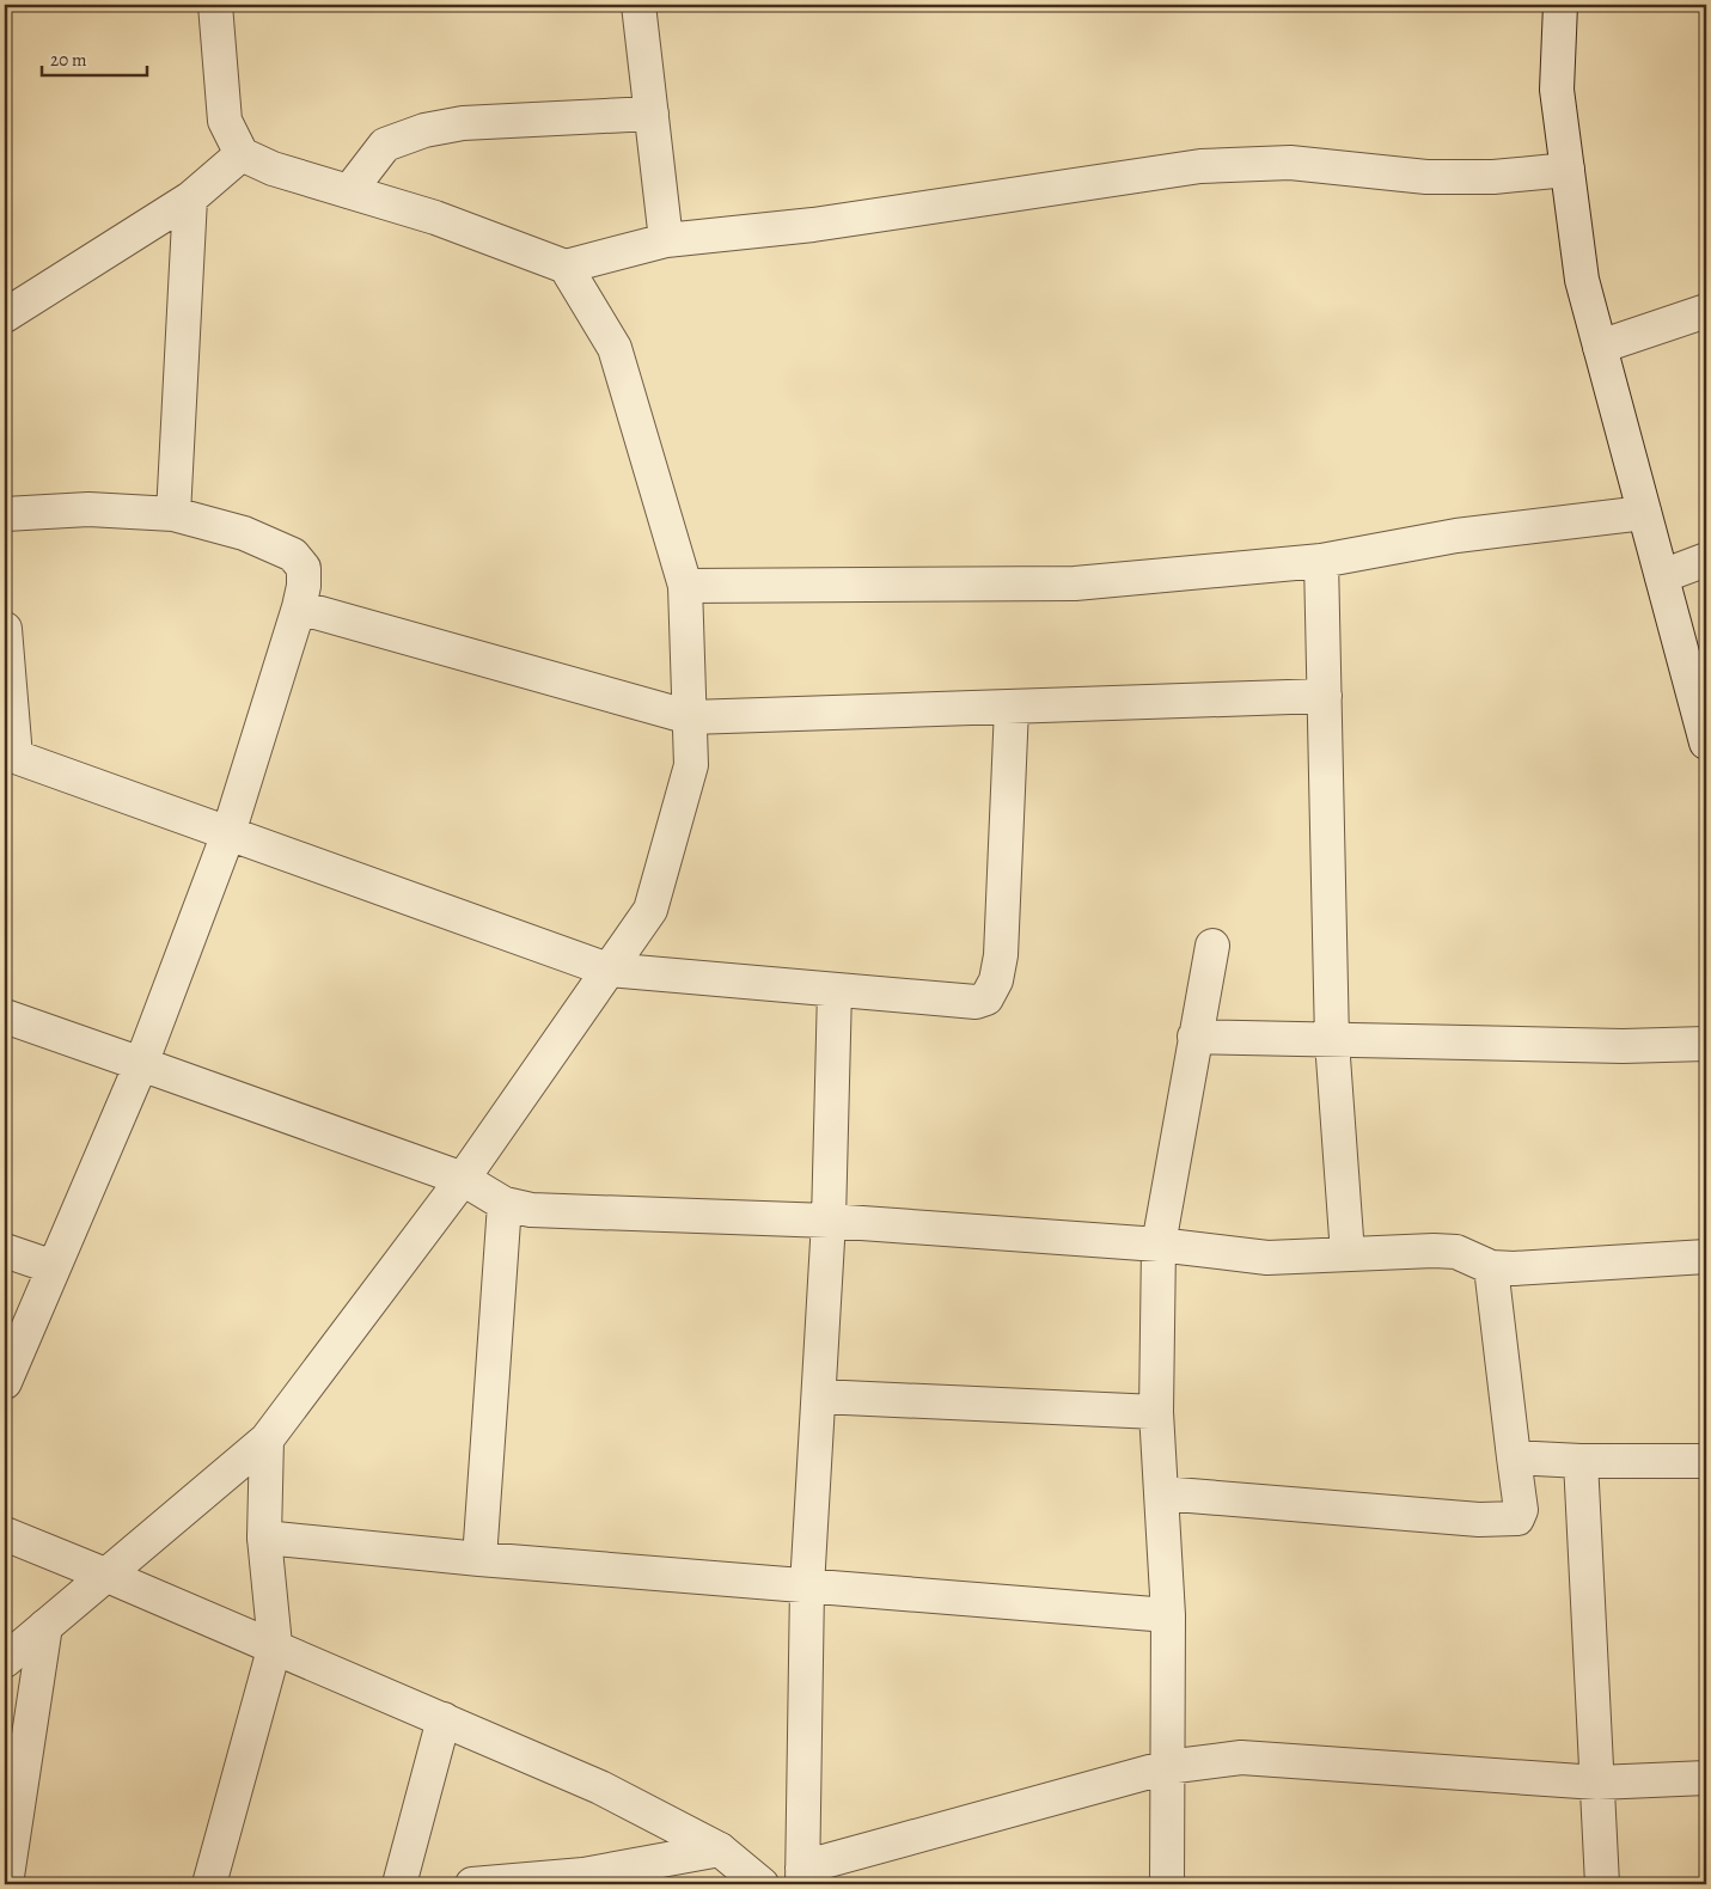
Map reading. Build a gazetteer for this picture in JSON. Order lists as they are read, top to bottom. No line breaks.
{"scale_bar":"20 m"}
